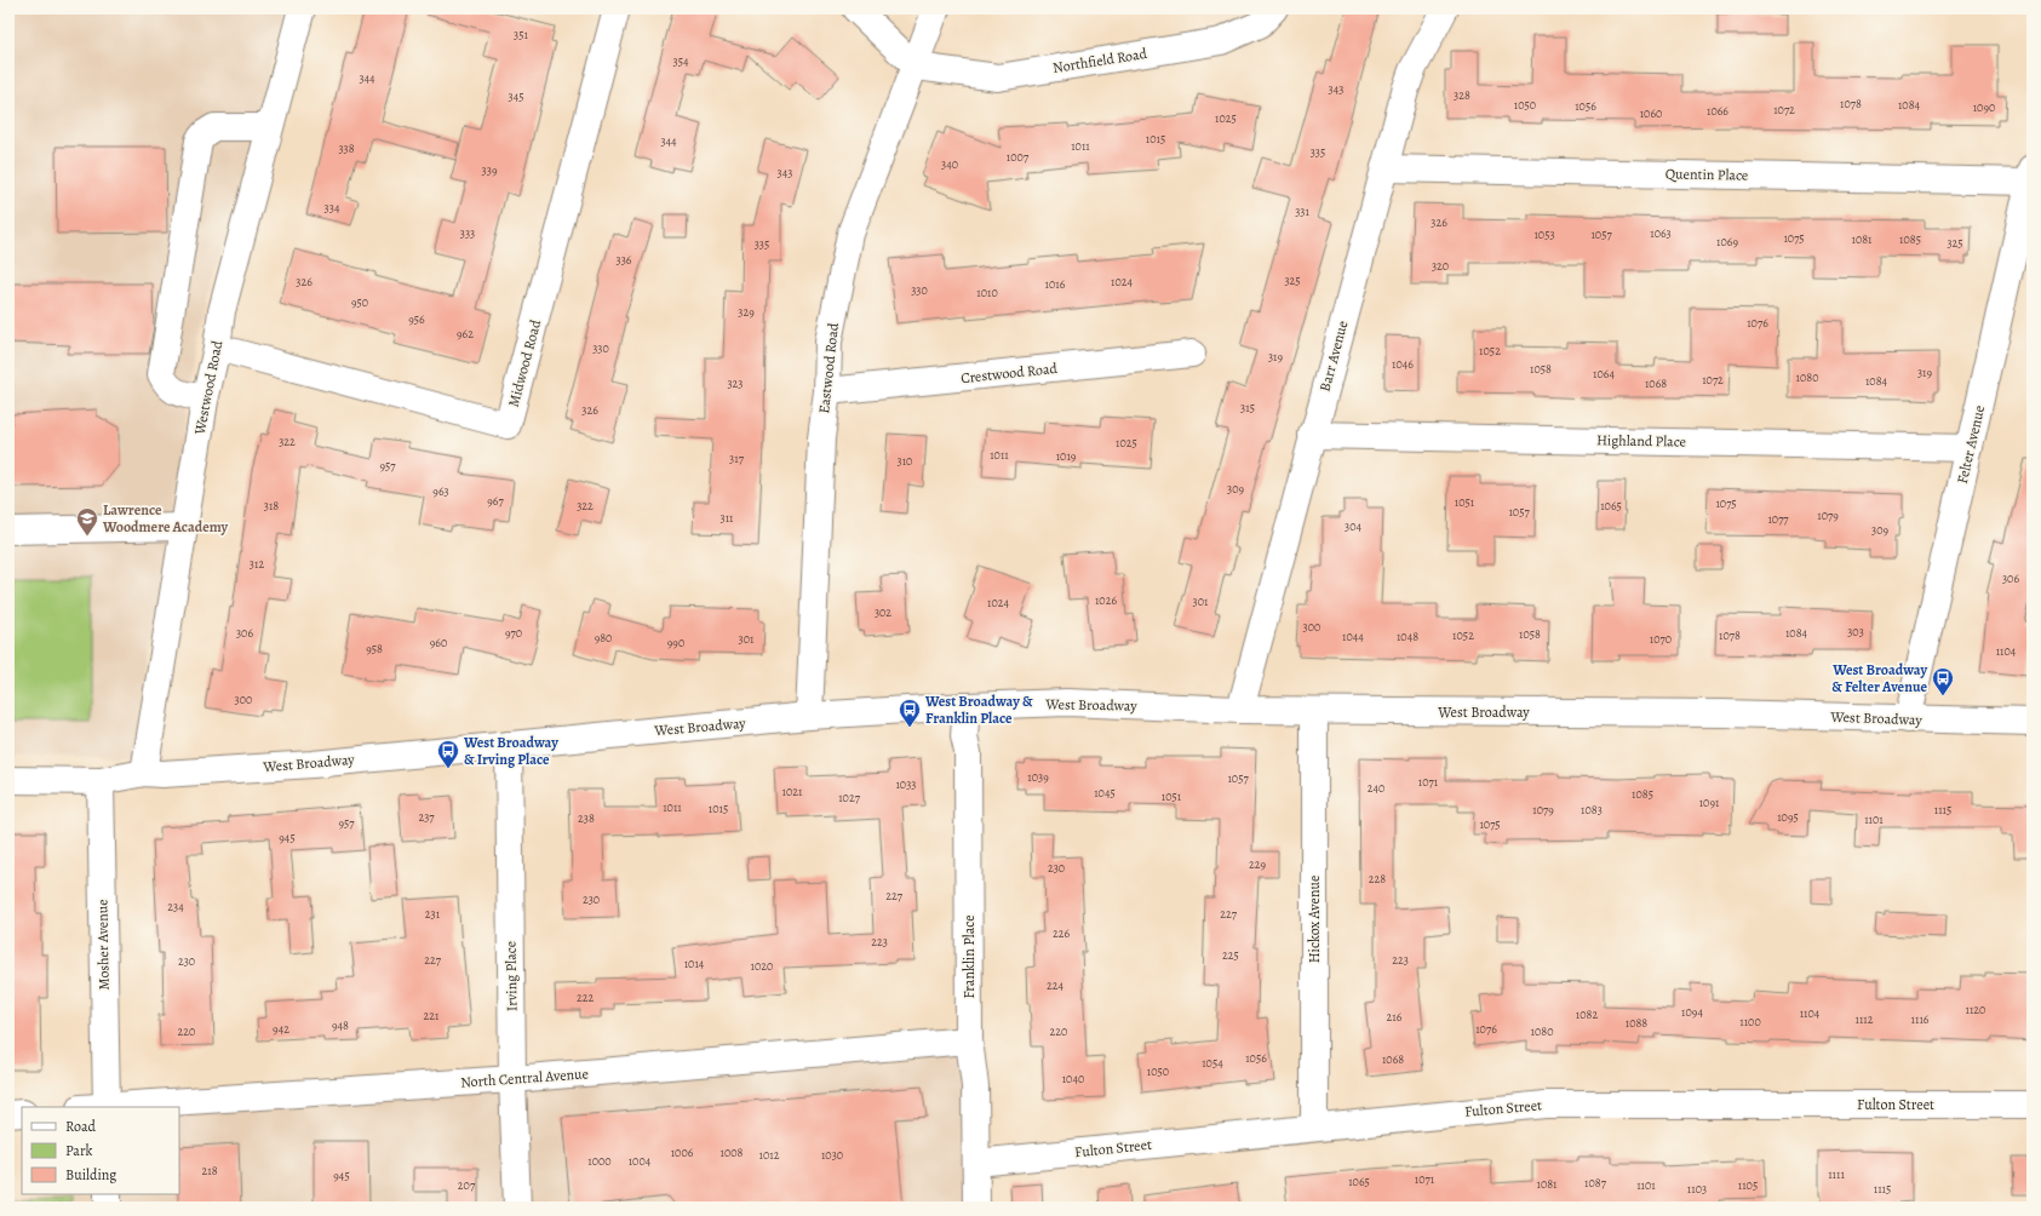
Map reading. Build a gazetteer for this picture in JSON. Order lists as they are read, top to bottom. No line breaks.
{"streets":{"street":["Northfield Road","Quentin Place","Barr Avenue","Midwood Road","Eastwood Road","Crestwood Road","Westwood Road","Highland Place","Felter Avenue","West Broadway","Hickox Avenue","Mosher Avenue","Franklin Place","Irving Place","North Central Avenue","Fulton Street"]},"crossings":[["Northfield Road","Eastwood Road"],["Quentin Place","Barr Avenue"],["Quentin Place","Felter Avenue"],["Barr Avenue","Highland Place"],["Barr Avenue","West Broadway"],["Midwood Road","Westwood Road"],["Eastwood Road","Crestwood Road"],["Eastwood Road","West Broadway"],["Westwood Road","West Broadway"],["Highland Place","Felter Avenue"],["Felter Avenue","West Broadway"],["West Broadway","Hickox Avenue"],["West Broadway","Mosher Avenue"],["West Broadway","Franklin Place"],["West Broadway","Irving Place"],["Hickox Avenue","Fulton Street"],["Mosher Avenue","North Central Avenue"],["Franklin Place","North Central Avenue"],["Franklin Place","Fulton Street"],["Irving Place","North Central Avenue"]],"places":{"school or university":["Lawrence Woodmere Academy"],"bus stop":["West Broadway & Felter Avenue","West Broadway & Franklin Place","West Broadway & Irving Place"]},"house_numbers":["351","354","344","343","328","345","1078","1050","1084","1056","1090","1072","1066","1060","1025","1015","344","1011","338","335","1007","340","339","343","334","331","326","333","1063","1053","1057","1075","1081","1085","1069","325","335","336","320","325","326","1024","1016","330","1010","950","329","956","1076","962","330","1052","319","1046","1058","319","1064","1080","1072","1084","323","1068","315","326","322","1025","1011","1019","317","310","957","309","963","967","1051","1075","318","322","1065","1057","1079","311","1077","304","309","312","306","1026","301","1024","302","300","303","306","970","1084","1058","1052","1078","1044","1048","980","301","1070","960","990","958","1104","300","1039","1057","1071","1033","240","1021","1045","1085","1051","1027","1091","1011","1015","1079","1083","1115","237","1095","238","1101","957","1075","945","229","230","228","227","230","234","231","227","226","223","225","227","223","230","1014","1020","224","222","1120","1094","1104","1082","221","216","1112","1116","1100","1088","948","942","1076","220","220","1080","1056","1068","1054","1050","1040","1006","1008","1012","1030","1000","1004","218","1111","945","1071","1065","1087","1081","207","1101","1105","1103","1115"],"legend":["Road","Park","Building"]}
